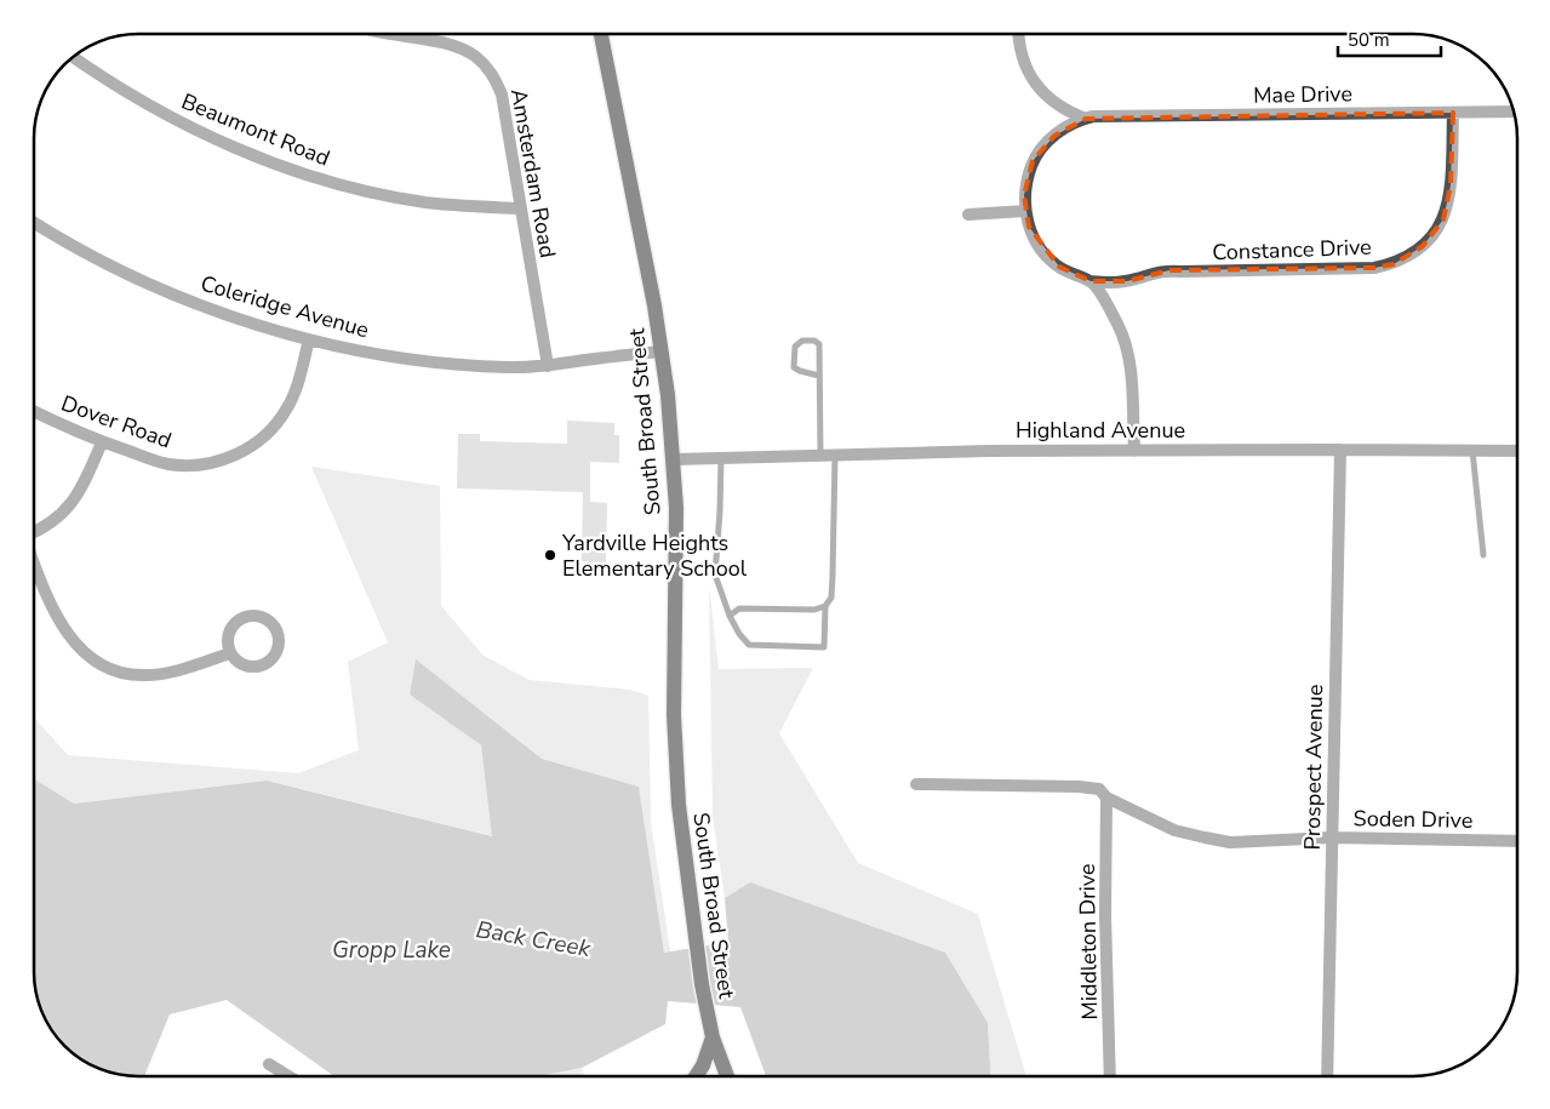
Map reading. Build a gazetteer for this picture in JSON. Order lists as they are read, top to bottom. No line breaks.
{"streets":{"main road":["South Broad Street"],"street":["Mae Drive","Beaumont Road","Amsterdam Road","Constance Drive","Coleridge Avenue","Dover Road","Highland Avenue","Prospect Avenue","Soden Drive","Middleton Drive"]},"crossings":[["Mae Drive","Constance Drive"],["Beaumont Road","Amsterdam Road"],["Amsterdam Road","Coleridge Avenue"],["Coleridge Avenue","Dover Road"],["Coleridge Avenue","South Broad Street"],["South Broad Street","Highland Avenue"],["Highland Avenue","Prospect Avenue"],["Prospect Avenue","Soden Drive"],["Soden Drive","Middleton Drive"]],"water":["Back Creek","Gropp Lake"],"places":["Yardville Heights Elementary School"],"scale_bar":"50 m"}
